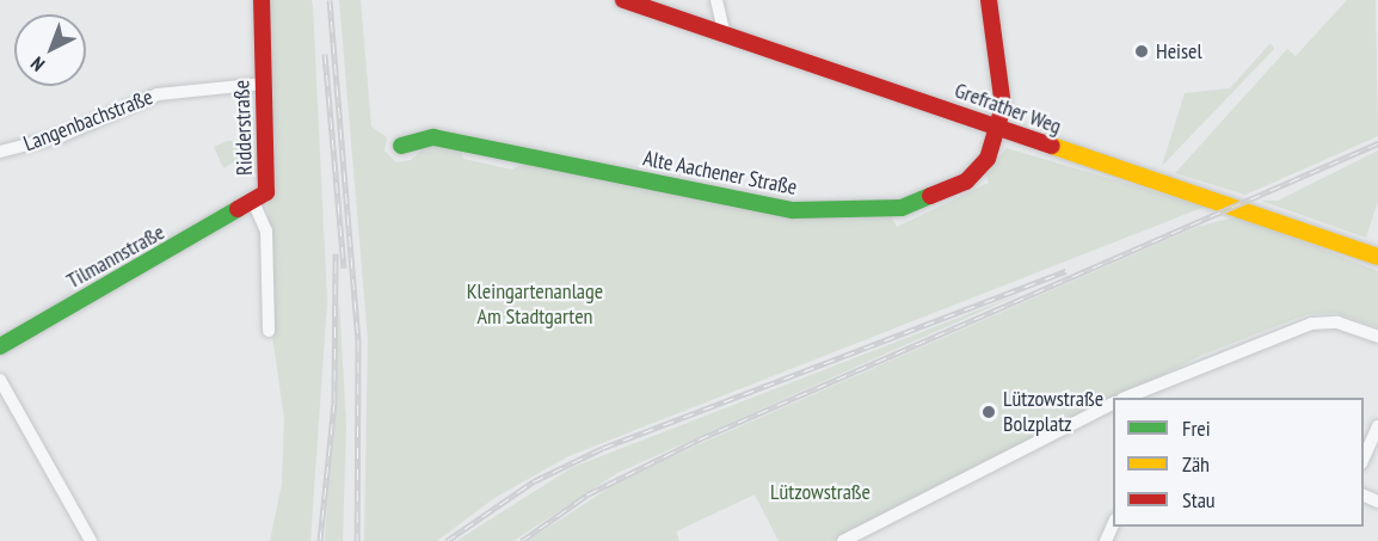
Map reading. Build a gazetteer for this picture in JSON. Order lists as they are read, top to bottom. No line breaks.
{"streets":{"street":["Grefrather Weg","Langenbachstraße","Ridderstraße","Alte Aachener Straße","Tilmannstraße"]},"crossings":[["Grefrather Weg","Alte Aachener Straße"],["Langenbachstraße","Ridderstraße"],["Ridderstraße","Tilmannstraße"]],"parks":["Kleingartenanlage Am Stadtgarten","Lützowstraße"],"places":["Heisel","Lützowstraße Bolzplatz"],"legend":["Frei","Zäh","Stau"],"north":"bottom left"}
